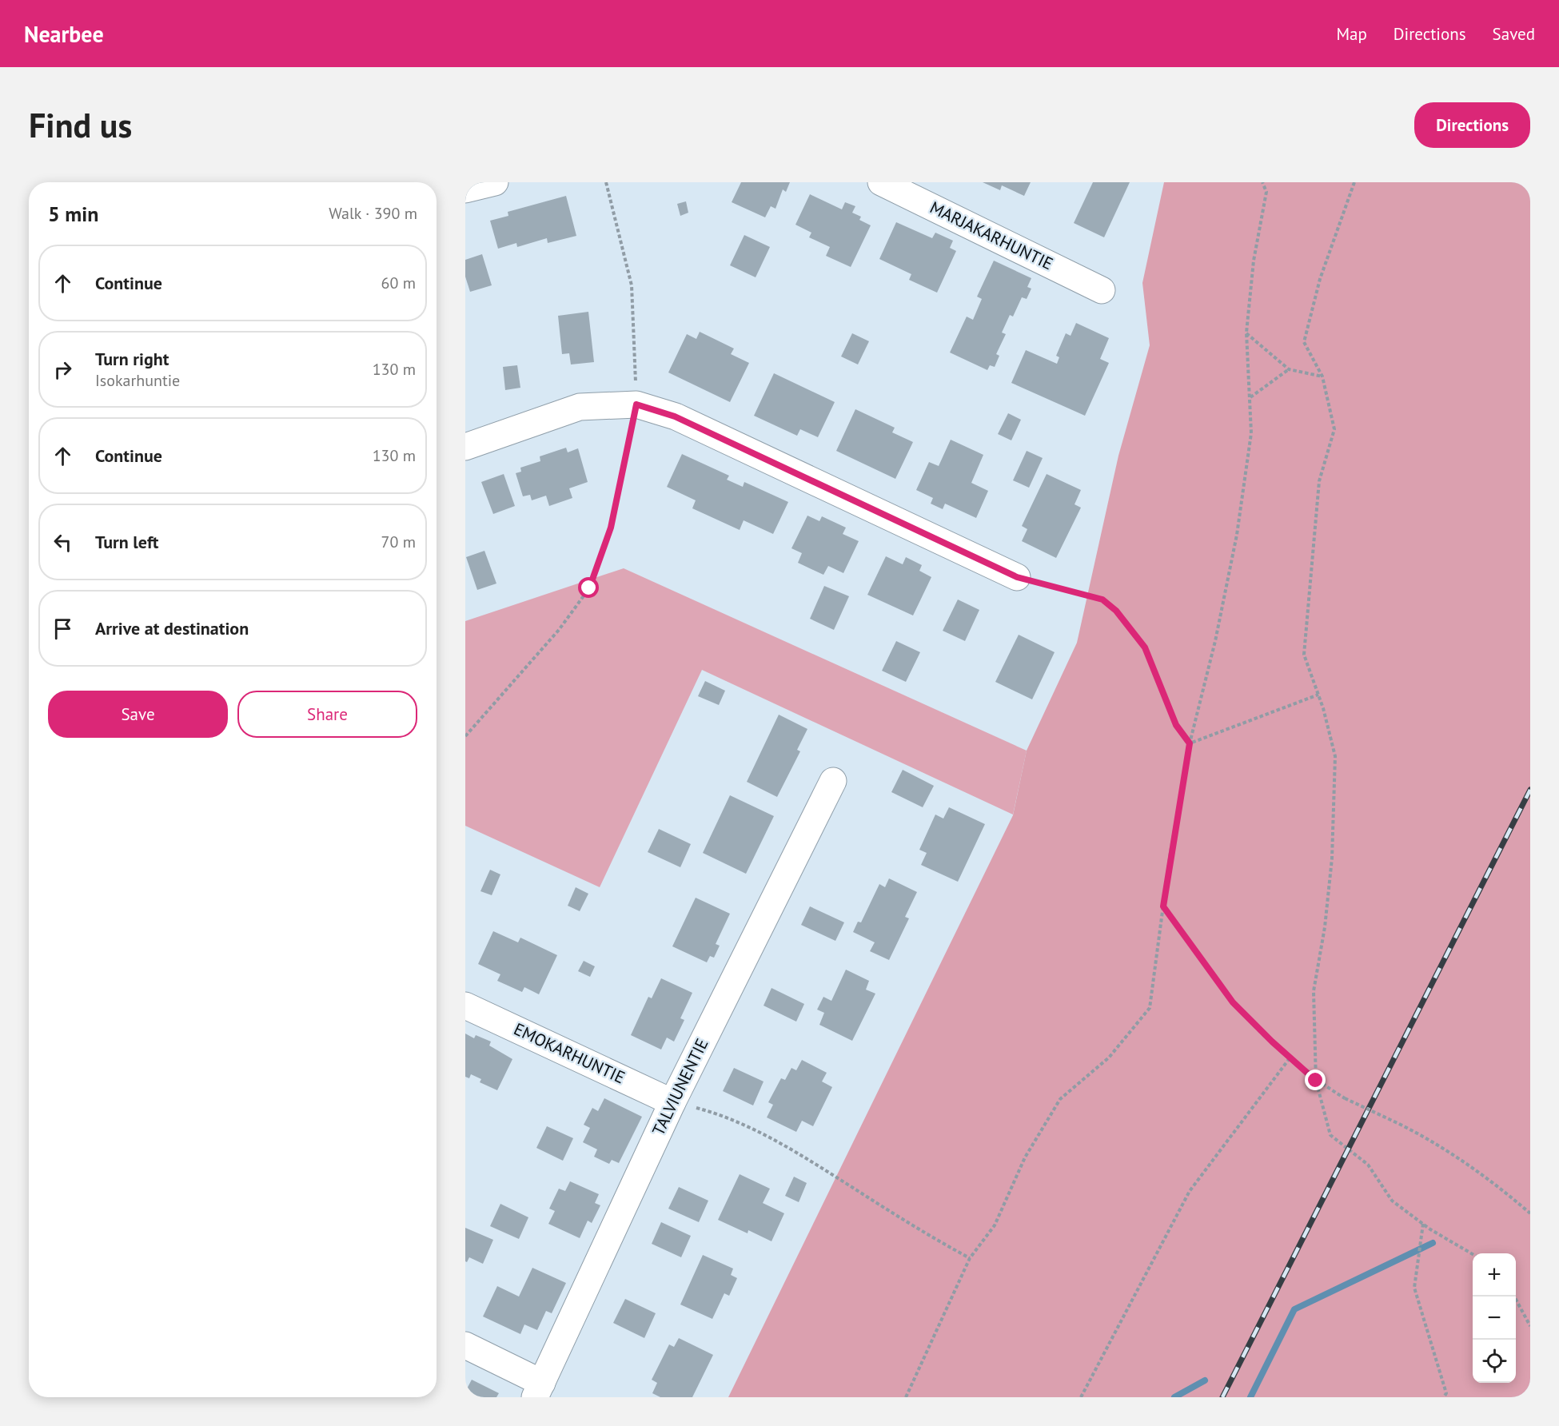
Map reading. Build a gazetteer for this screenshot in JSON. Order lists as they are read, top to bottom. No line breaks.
{"streets":{"street":["MARJAKARHUNTIE","EMOKARHUNTIE","TALVIUNENTIE"]},"crossings":[["EMOKARHUNTIE","TALVIUNENTIE"]],"page":{"header":"Nearbee","nav":["Map","Directions","Saved"],"buttons":["Directions",["Save","Share"]],"title":"Find us","heading":["5 min","Walk · 390 m"],"list":[["Continue","60 m"],["Turn right","Isokarhuntie","130 m"],["Continue","130 m"],["Turn left","70 m"],"Arrive at destination"],"map_buttons":["+","−"]}}
